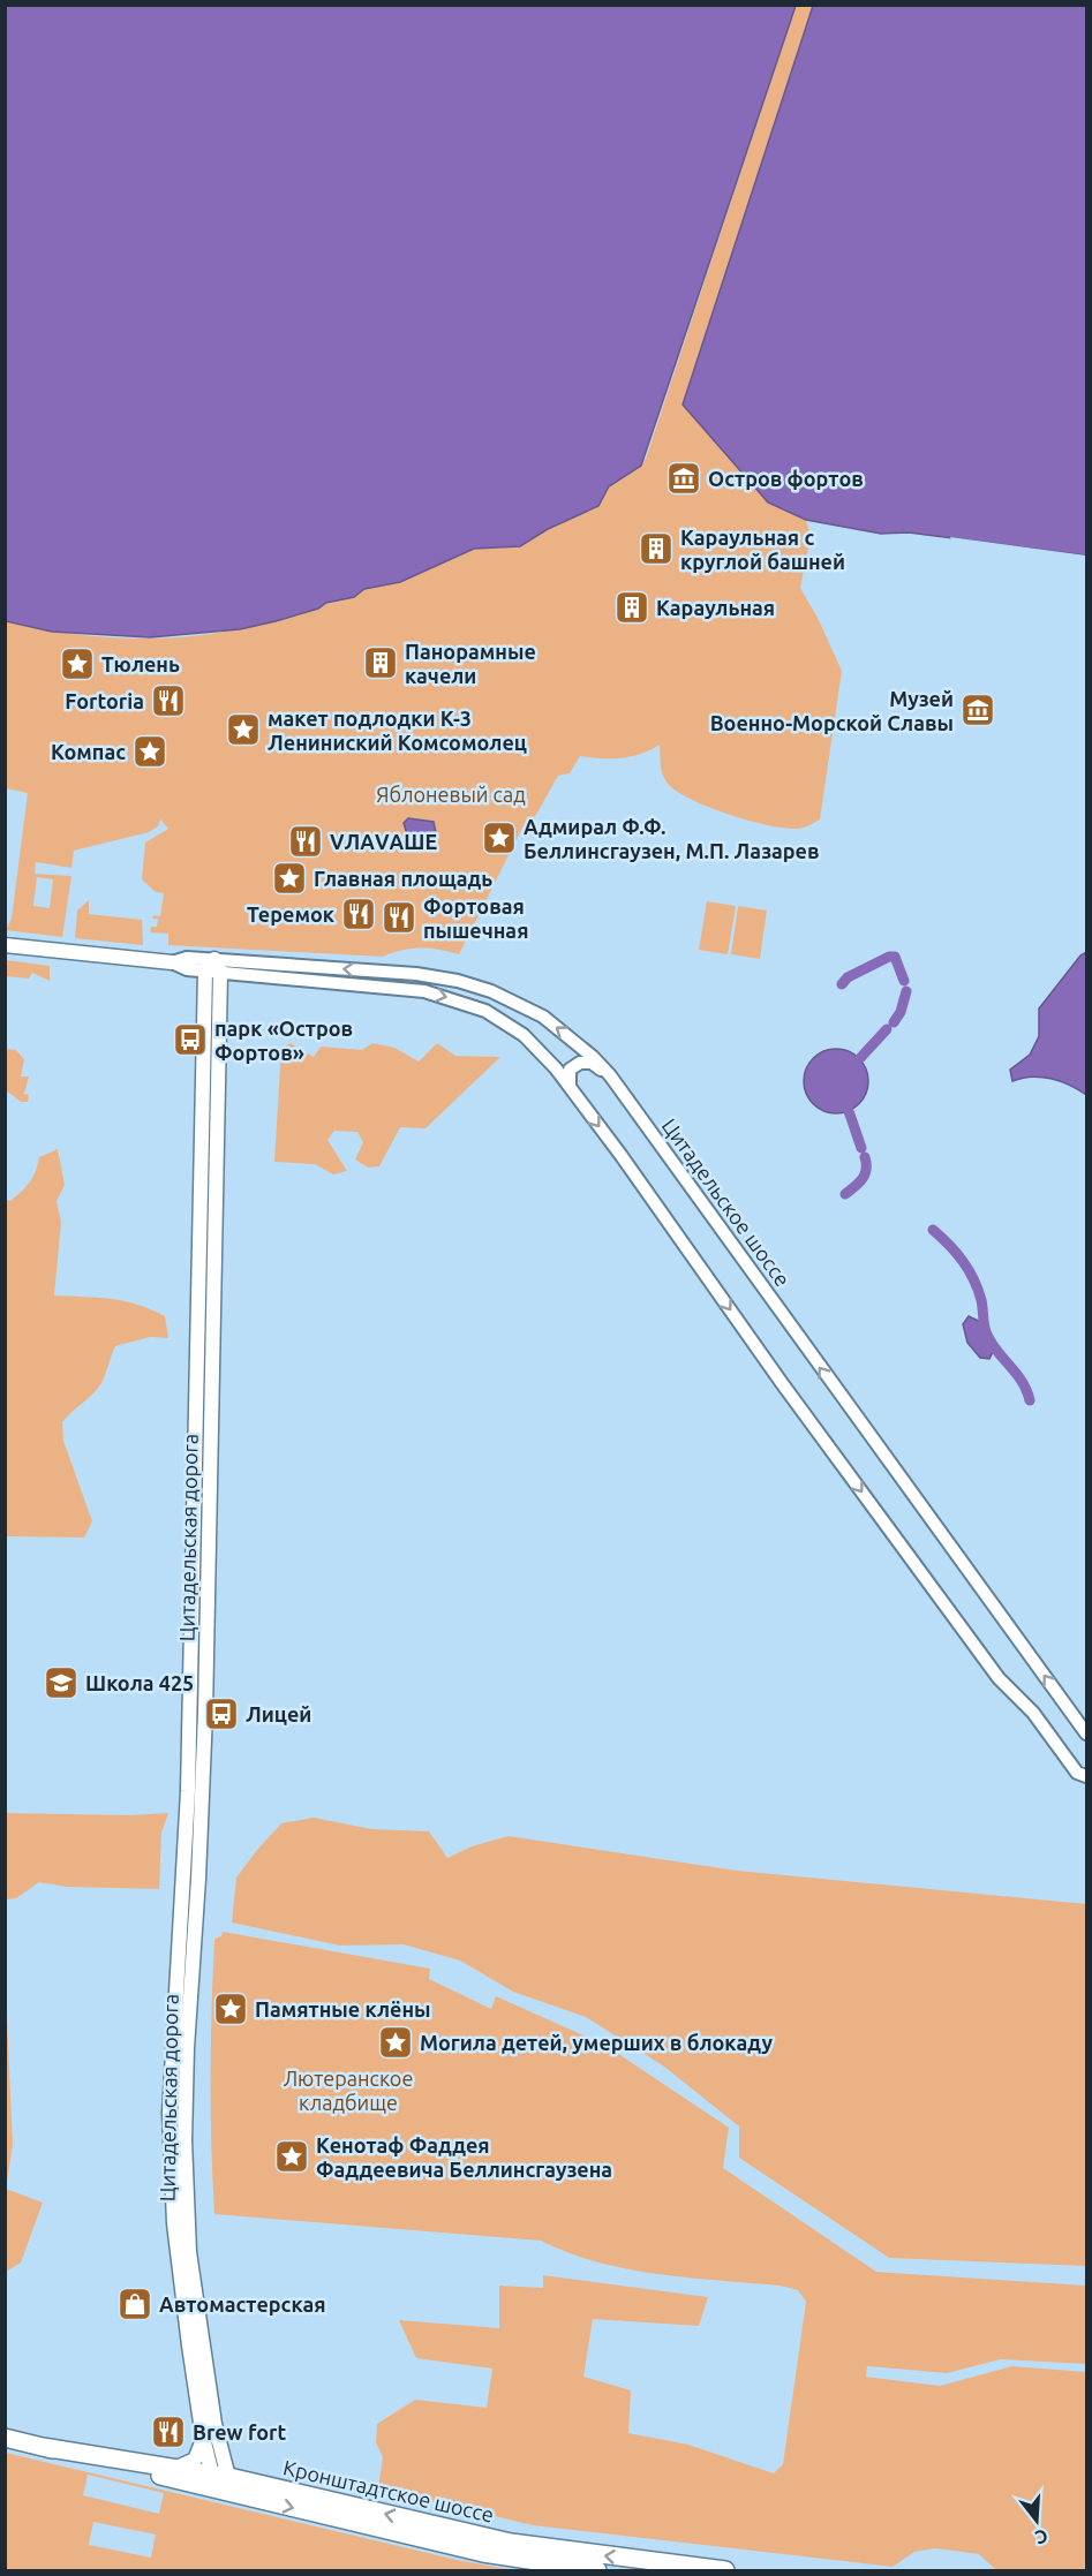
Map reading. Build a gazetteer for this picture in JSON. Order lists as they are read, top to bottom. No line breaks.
{"streets":{"main road":["Кронштадтское шоссе"],"street":["Цитадельское шоссе","Цитадельская дорога"]},"crossings":[["Цитадельское шоссе","Цитадельская дорога"],["Цитадельская дорога","Кронштадтское шоссе"]],"parks":["Яблоневый сад","Лютеранское кладбище"],"places":{"museum":["Остров фортов","Музей Военно-Морской Славы"],"building":["Караульная с круглой башней","Караульная","Панорамные качели"],"place":["Тюлень","макет подлодки К-3 Лениниский Комсомолец","Компас","Адмирал Ф.Ф. Беллинсгаузен, М.П. Лазарев","Главная площадь","Памятные клёны","Могила детей, умерших в блокаду","Кенотаф Фаддея Фаддеевича Беллинсгаузена"],"restaurant":["Fortoria","VЛАVАШЕ","Теремок","Фортовая пышечная","Brew fort"],"bus stop":["парк «Остров Фортов»","Лицей"],"school or university":["Школа 425"],"shop":["Автомастерская"]},"north":"bottom"}
